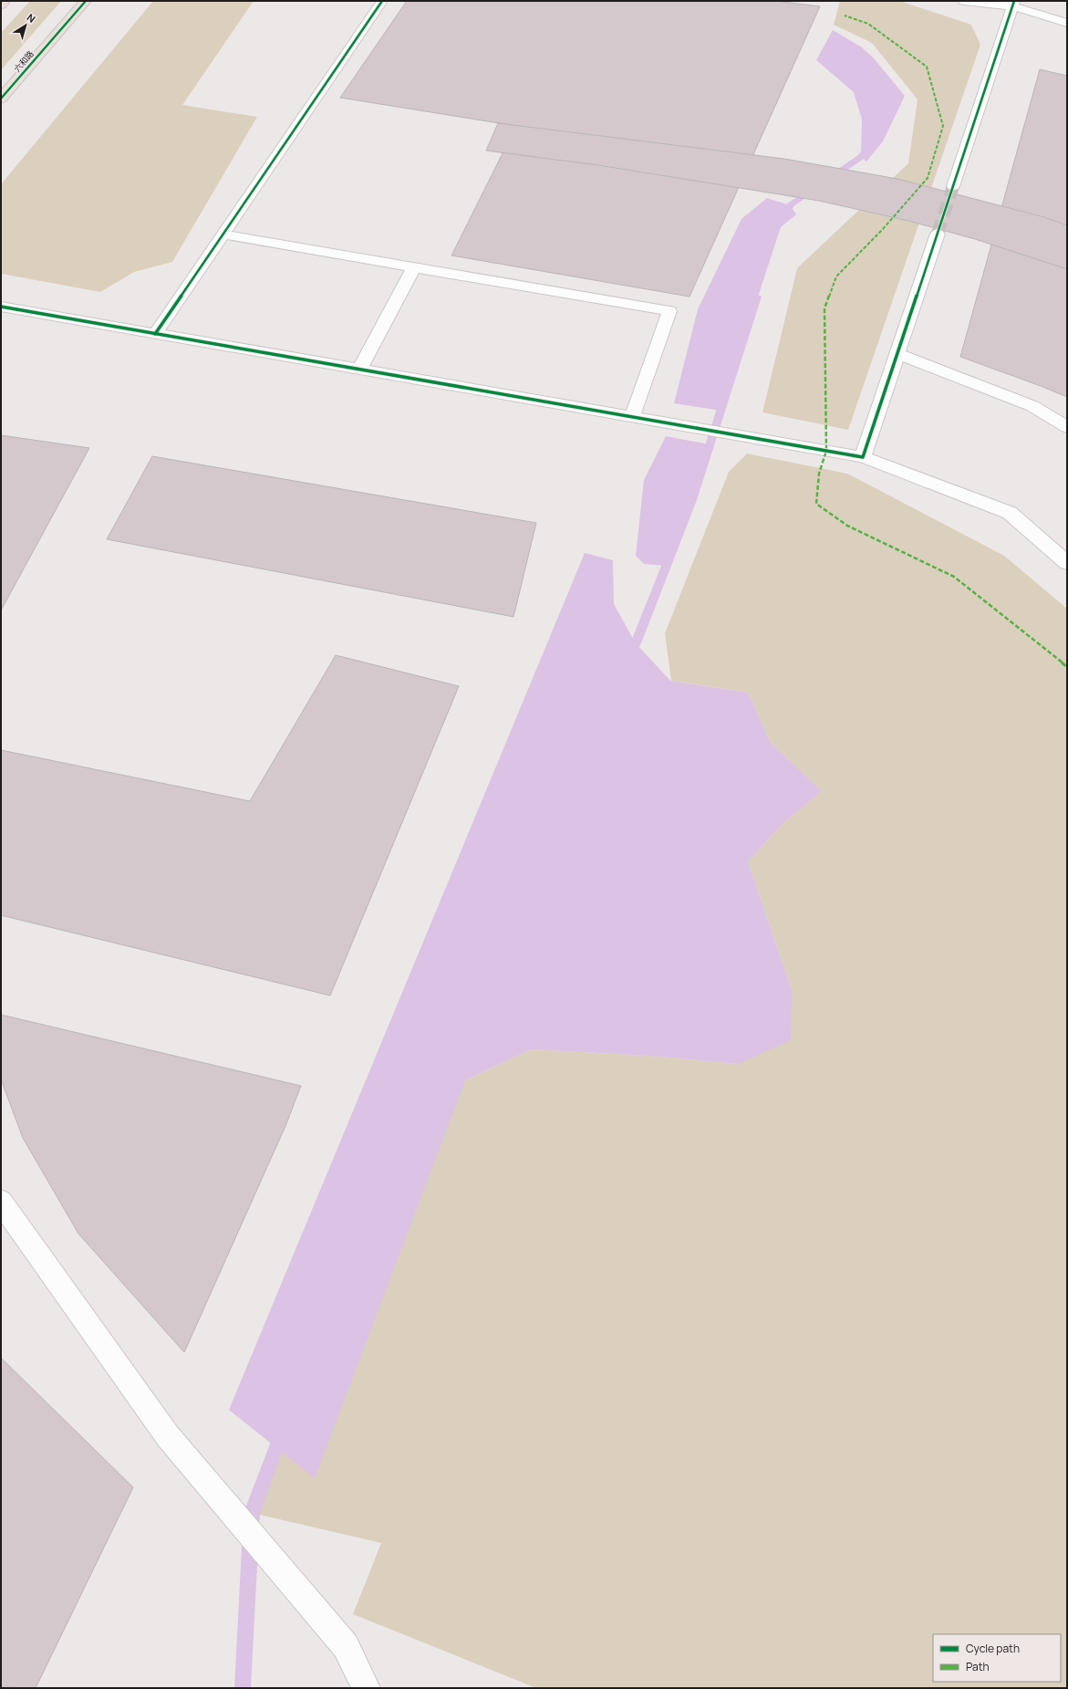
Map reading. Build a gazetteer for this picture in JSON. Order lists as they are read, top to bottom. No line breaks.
{"streets":{"main road":["六和路"]},"legend":["Cycle path","Path"],"north":"top right"}
